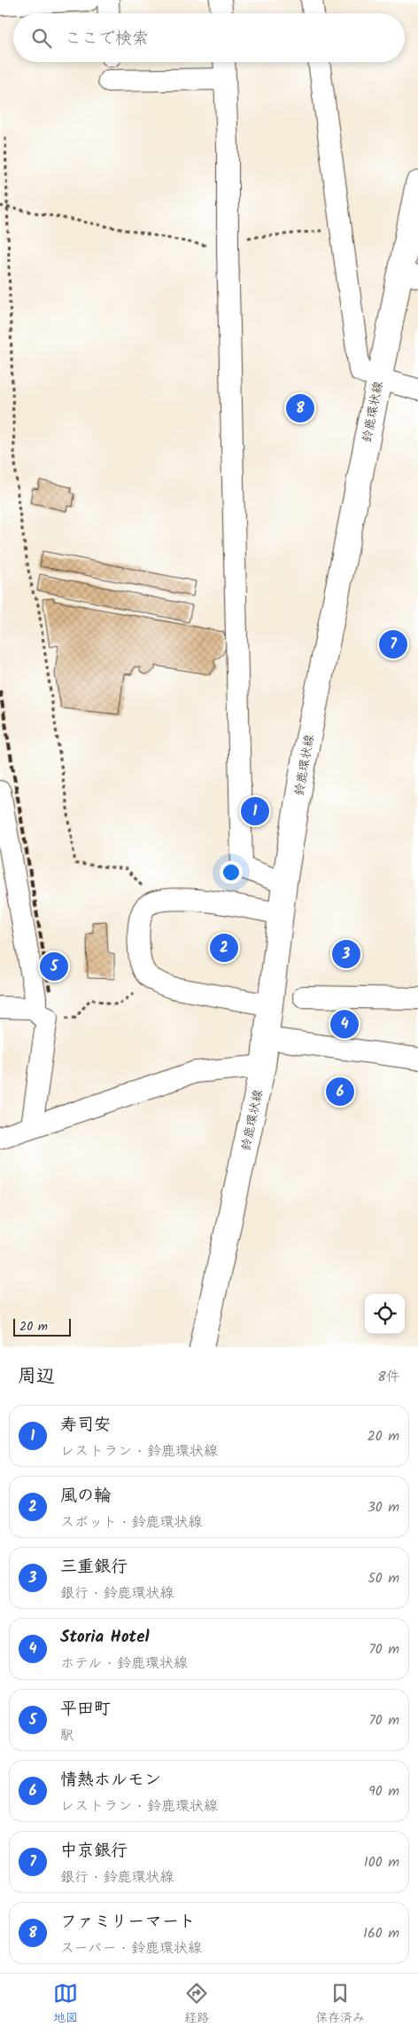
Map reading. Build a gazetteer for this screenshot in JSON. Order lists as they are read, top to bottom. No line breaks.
{"streets":{"main road":["鈴鹿環状線"]},"scale_bar":"20 m","page":{"search":"ここで検索","pins":["8","7","1","2","3","5","4","6"],"scale":"20 m","heading":["周辺","8件"],"list":[{"mark":"1","name":"寿司安","note":"レストラン · 鈴鹿環状線","value":"20 m"},{"mark":"2","name":"風の輪","note":"スポット · 鈴鹿環状線","value":"30 m"},{"mark":"3","name":"三重銀行","note":"銀行 · 鈴鹿環状線","value":"50 m"},{"mark":"4","name":"Storia Hotel","note":"ホテル · 鈴鹿環状線","value":"70 m"},{"mark":"5","name":"平田町","note":"駅","value":"70 m"},{"mark":"6","name":"情熱ホルモン","note":"レストラン · 鈴鹿環状線","value":"90 m"},{"mark":"7","name":"中京銀行","note":"銀行 · 鈴鹿環状線","value":"100 m"},{"mark":"8","name":"ファミリーマート","note":"スーパー · 鈴鹿環状線","value":"160 m"}],"nav":["地図","経路","保存済み"]}}
